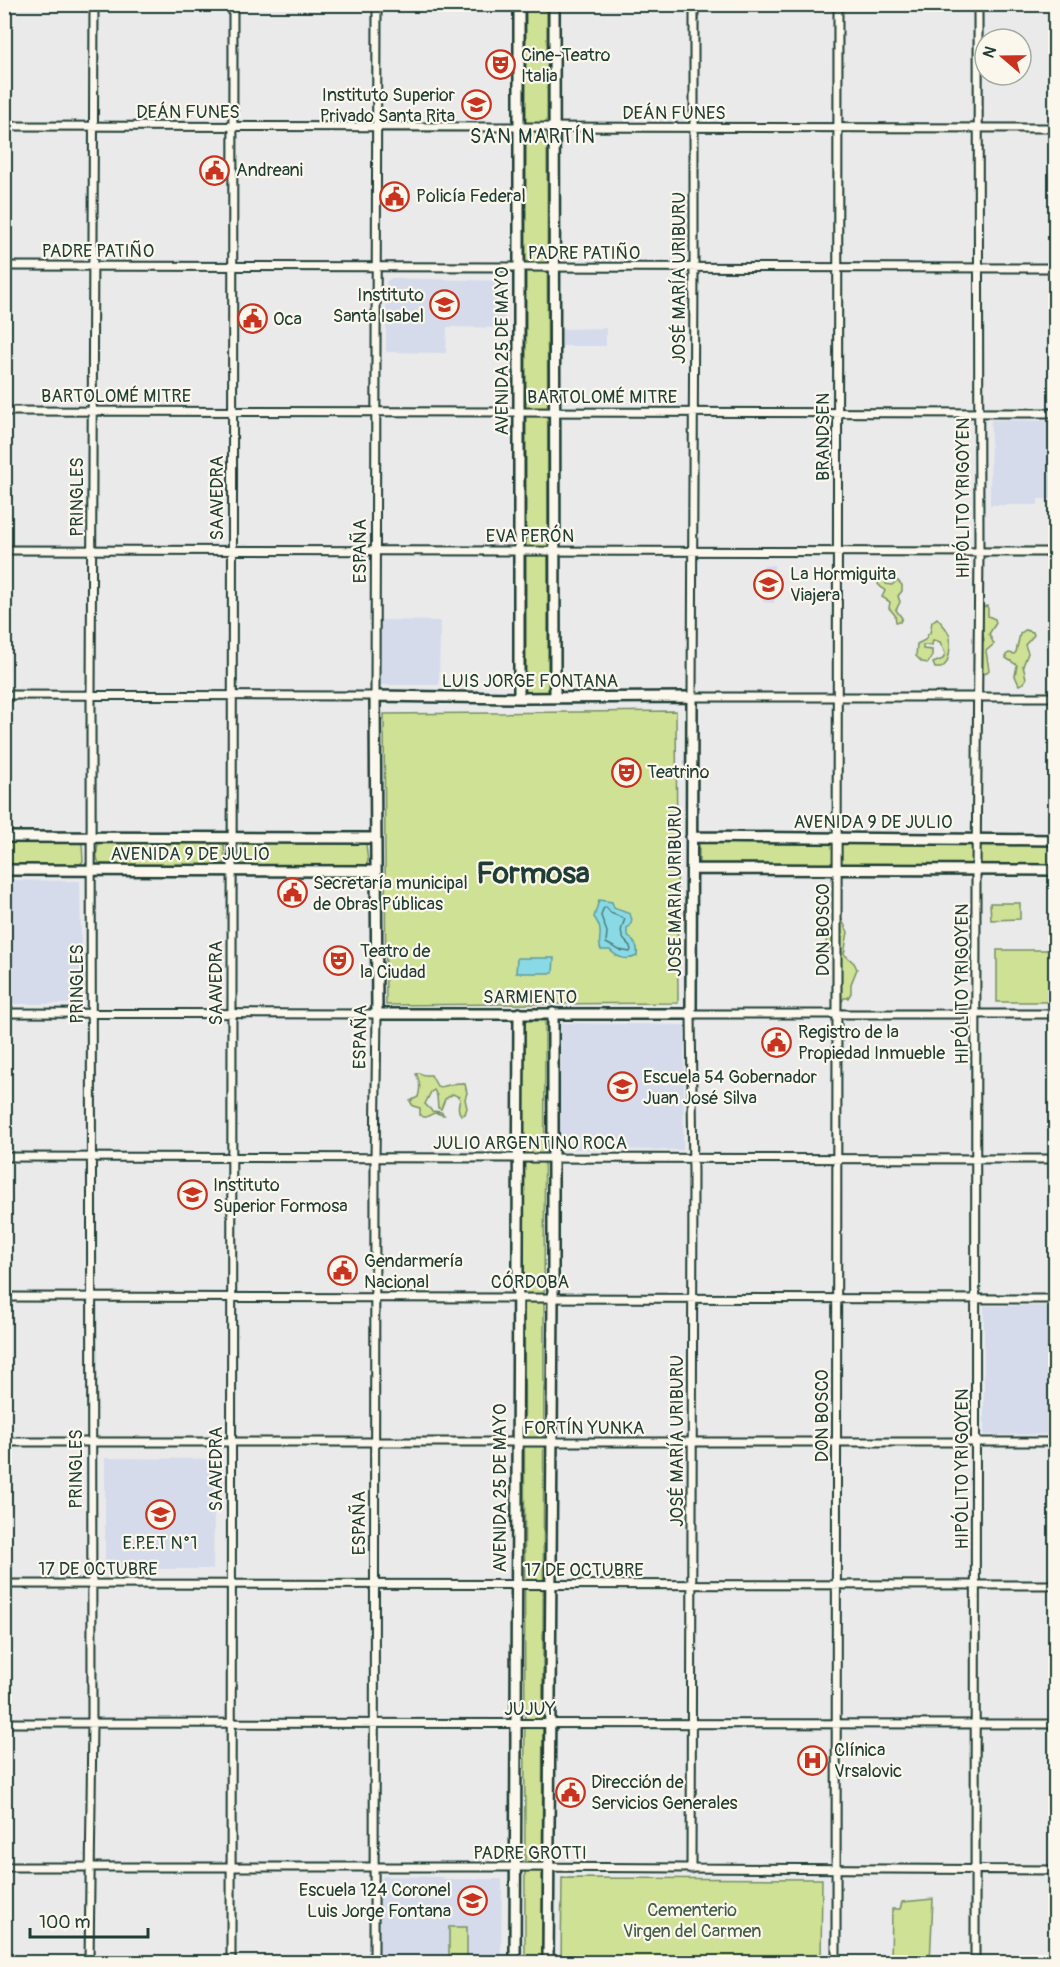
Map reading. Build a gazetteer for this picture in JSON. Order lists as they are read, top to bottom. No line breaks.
{"streets":{"main road":["AVENIDA 25 DE MAYO","ESPAÑA","LUIS JORGE FONTANA","AVENIDA 9 DE JULIO","JOSE MARIA URIBURU","SARMIENTO"],"street":["DEÁN FUNES","PADRE PATIÑO","JOSÉ MARÍA URIBURU","BARTOLOMÉ MITRE","BRANDSEN","PRINGLES","SAAVEDRA","HIPÓLITO YRIGOYEN","EVA PERÓN","DON BOSCO","JULIO ARGENTINO ROCA","CÓRDOBA","FORTÍN YUNKA","17 DE OCTUBRE","JUJUY","PADRE GROTTI"]},"crossings":[["DEÁN FUNES","JOSÉ MARÍA URIBURU"],["DEÁN FUNES","AVENIDA 25 DE MAYO"],["DEÁN FUNES","BRANDSEN"],["DEÁN FUNES","PRINGLES"],["DEÁN FUNES","SAAVEDRA"],["DEÁN FUNES","HIPÓLITO YRIGOYEN"],["DEÁN FUNES","ESPAÑA"],["PADRE PATIÑO","JOSÉ MARÍA URIBURU"],["PADRE PATIÑO","AVENIDA 25 DE MAYO"],["PADRE PATIÑO","BRANDSEN"],["PADRE PATIÑO","PRINGLES"],["PADRE PATIÑO","SAAVEDRA"],["PADRE PATIÑO","HIPÓLITO YRIGOYEN"],["PADRE PATIÑO","ESPAÑA"],["JOSÉ MARÍA URIBURU","BARTOLOMÉ MITRE"],["JOSÉ MARÍA URIBURU","EVA PERÓN"],["JOSÉ MARÍA URIBURU","LUIS JORGE FONTANA"],["JOSÉ MARÍA URIBURU","JOSE MARIA URIBURU"],["JOSÉ MARÍA URIBURU","SARMIENTO"],["JOSÉ MARÍA URIBURU","JULIO ARGENTINO ROCA"],["JOSÉ MARÍA URIBURU","CÓRDOBA"],["JOSÉ MARÍA URIBURU","FORTÍN YUNKA"],["JOSÉ MARÍA URIBURU","17 DE OCTUBRE"],["JOSÉ MARÍA URIBURU","JUJUY"],["JOSÉ MARÍA URIBURU","PADRE GROTTI"],["AVENIDA 25 DE MAYO","BARTOLOMÉ MITRE"],["AVENIDA 25 DE MAYO","EVA PERÓN"],["AVENIDA 25 DE MAYO","LUIS JORGE FONTANA"],["AVENIDA 25 DE MAYO","SARMIENTO"],["AVENIDA 25 DE MAYO","JULIO ARGENTINO ROCA"],["AVENIDA 25 DE MAYO","CÓRDOBA"],["AVENIDA 25 DE MAYO","FORTÍN YUNKA"],["AVENIDA 25 DE MAYO","17 DE OCTUBRE"],["AVENIDA 25 DE MAYO","JUJUY"],["AVENIDA 25 DE MAYO","PADRE GROTTI"],["BARTOLOMÉ MITRE","BRANDSEN"],["BARTOLOMÉ MITRE","PRINGLES"],["BARTOLOMÉ MITRE","SAAVEDRA"],["BARTOLOMÉ MITRE","HIPÓLITO YRIGOYEN"],["BARTOLOMÉ MITRE","ESPAÑA"],["BRANDSEN","EVA PERÓN"],["BRANDSEN","LUIS JORGE FONTANA"],["BRANDSEN","AVENIDA 9 DE JULIO"],["BRANDSEN","DON BOSCO"],["PRINGLES","EVA PERÓN"],["PRINGLES","LUIS JORGE FONTANA"],["PRINGLES","AVENIDA 9 DE JULIO"],["PRINGLES","SARMIENTO"],["PRINGLES","JULIO ARGENTINO ROCA"],["PRINGLES","CÓRDOBA"],["PRINGLES","FORTÍN YUNKA"],["PRINGLES","17 DE OCTUBRE"],["PRINGLES","JUJUY"],["PRINGLES","PADRE GROTTI"],["SAAVEDRA","EVA PERÓN"],["SAAVEDRA","LUIS JORGE FONTANA"],["SAAVEDRA","AVENIDA 9 DE JULIO"],["SAAVEDRA","SARMIENTO"],["SAAVEDRA","JULIO ARGENTINO ROCA"],["SAAVEDRA","CÓRDOBA"],["SAAVEDRA","FORTÍN YUNKA"],["SAAVEDRA","17 DE OCTUBRE"],["SAAVEDRA","JUJUY"],["SAAVEDRA","PADRE GROTTI"],["HIPÓLITO YRIGOYEN","EVA PERÓN"],["HIPÓLITO YRIGOYEN","LUIS JORGE FONTANA"],["HIPÓLITO YRIGOYEN","AVENIDA 9 DE JULIO"],["HIPÓLITO YRIGOYEN","SARMIENTO"],["HIPÓLITO YRIGOYEN","JULIO ARGENTINO ROCA"],["HIPÓLITO YRIGOYEN","CÓRDOBA"],["HIPÓLITO YRIGOYEN","FORTÍN YUNKA"],["HIPÓLITO YRIGOYEN","17 DE OCTUBRE"],["HIPÓLITO YRIGOYEN","JUJUY"],["HIPÓLITO YRIGOYEN","PADRE GROTTI"],["EVA PERÓN","ESPAÑA"],["ESPAÑA","LUIS JORGE FONTANA"],["ESPAÑA","AVENIDA 9 DE JULIO"],["ESPAÑA","SARMIENTO"],["ESPAÑA","JULIO ARGENTINO ROCA"],["ESPAÑA","CÓRDOBA"],["ESPAÑA","FORTÍN YUNKA"],["ESPAÑA","17 DE OCTUBRE"],["ESPAÑA","JUJUY"],["ESPAÑA","PADRE GROTTI"],["LUIS JORGE FONTANA","JOSE MARIA URIBURU"],["AVENIDA 9 DE JULIO","JOSE MARIA URIBURU"],["JOSE MARIA URIBURU","SARMIENTO"],["DON BOSCO","SARMIENTO"],["DON BOSCO","JULIO ARGENTINO ROCA"],["DON BOSCO","CÓRDOBA"],["DON BOSCO","FORTÍN YUNKA"],["DON BOSCO","17 DE OCTUBRE"],["DON BOSCO","JUJUY"],["DON BOSCO","PADRE GROTTI"]],"districts":["SAN MARTÍN","Formosa"],"parks":["Cementerio Virgen del Carmen"],"places":{"theatre":["Cine-Teatro Italia","Teatrino","Teatro de la Ciudad"],"school or university":["Instituto Superior Privado Santa Rita","Instituto Santa Isabel","La Hormiguita Viajera","Escuela 54 Gobernador Juan José Silva","Instituto Superior Formosa","E.P.E.T N°1","Escuela 124 Coronel Luis Jorge Fontana"],"public building":["Andreani","Policía Federal","Oca","Secretaría municipal de Obras Públicas","Registro de la Propiedad Inmueble","Gendarmería Nacional","Dirección de Servicios Generales"],"hospital":["Clínica Vrsalovic"]},"scale_bar":"100 m","north":"left"}
